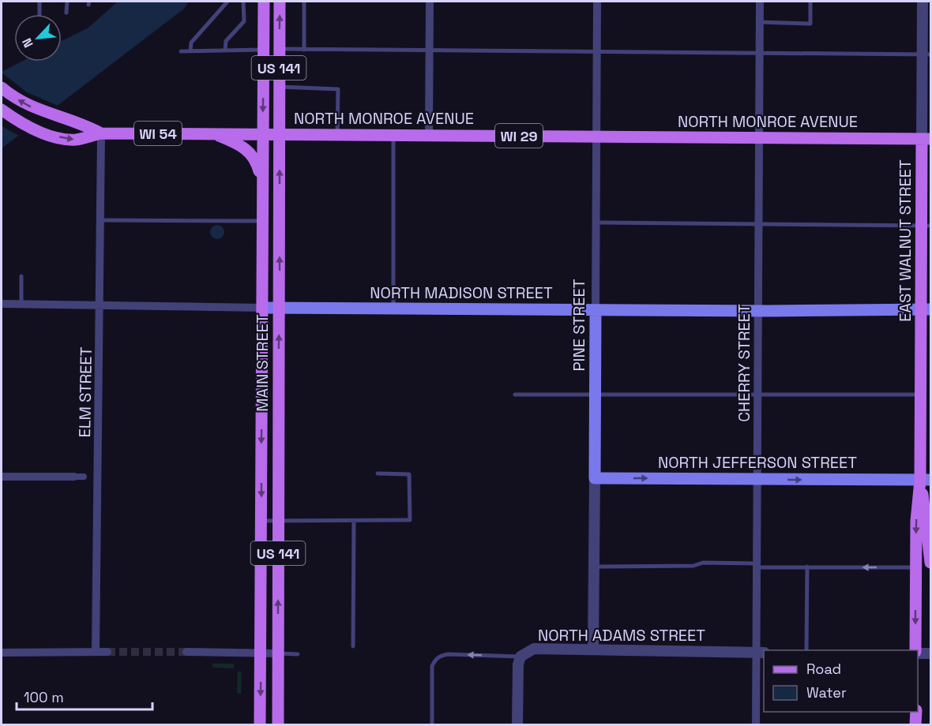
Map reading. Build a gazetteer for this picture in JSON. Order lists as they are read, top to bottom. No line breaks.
{"streets":{"main road":["US 141","NORTH MONROE AVENUE","WI 54","WI 29","EAST WALNUT STREET","NORTH MADISON STREET","PINE STREET","MAIN STREET","NORTH JEFFERSON STREET"],"street":["CHERRY STREET","ELM STREET","NORTH ADAMS STREET"]},"crossings":[["NORTH MONROE AVENUE","WI 54"],["NORTH MONROE AVENUE","EAST WALNUT STREET"],["NORTH MONROE AVENUE","PINE STREET"],["NORTH MONROE AVENUE","MAIN STREET"],["NORTH MONROE AVENUE","CHERRY STREET"],["NORTH MONROE AVENUE","ELM STREET"],["WI 54","ELM STREET"],["EAST WALNUT STREET","NORTH MADISON STREET"],["EAST WALNUT STREET","NORTH JEFFERSON STREET"],["NORTH MADISON STREET","PINE STREET"],["NORTH MADISON STREET","MAIN STREET"],["NORTH MADISON STREET","CHERRY STREET"],["NORTH MADISON STREET","ELM STREET"],["PINE STREET","NORTH JEFFERSON STREET"],["PINE STREET","NORTH ADAMS STREET"],["CHERRY STREET","NORTH JEFFERSON STREET"],["CHERRY STREET","NORTH ADAMS STREET"]],"one_way":["NORTH JEFFERSON STREET"],"legend":["Road","Water"],"scale_bar":"100 m","north":"bottom left"}
